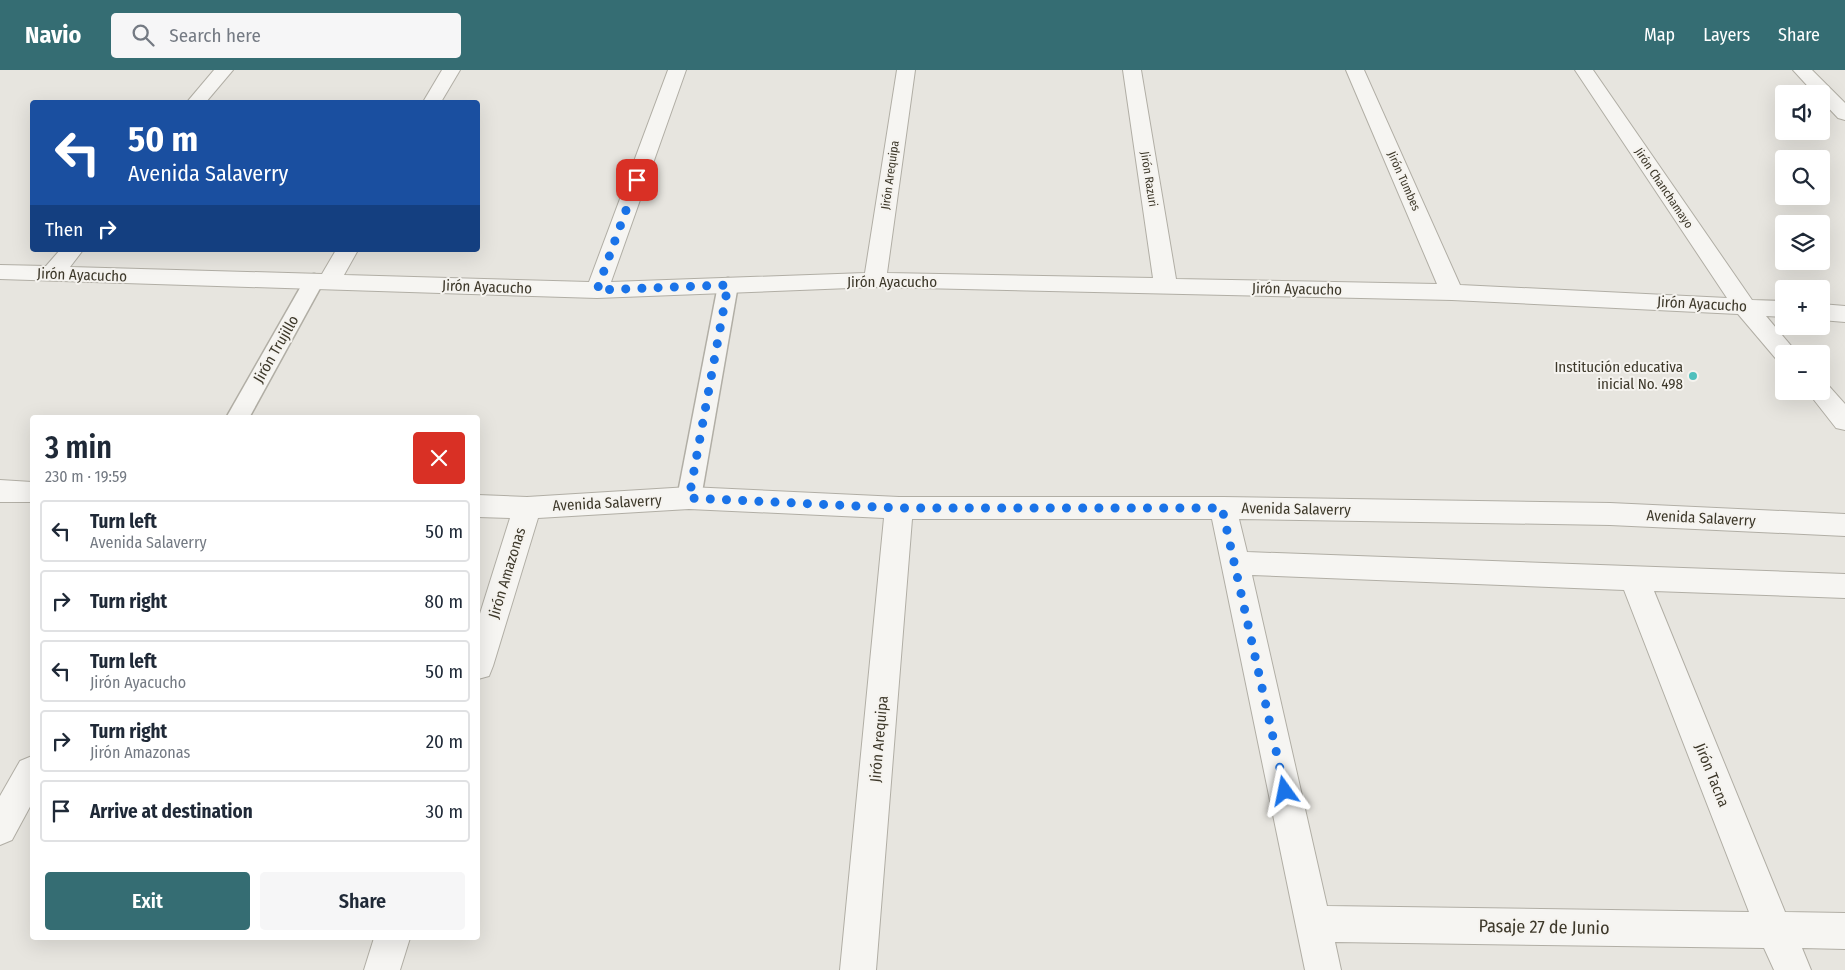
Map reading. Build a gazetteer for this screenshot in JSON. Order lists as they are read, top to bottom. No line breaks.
{"streets":{"street":["Jirón Arequipa","Jirón Razuri","Jirón Tumbes","Jirón Chanchamayo","Jirón Ayacucho","Jirón Trujillo","Avenida Salaverry","Jirón Amazonas","Jirón Tacna","Pasaje 27 de Junio"]},"crossings":[["Jirón Arequipa","Jirón Ayacucho"],["Jirón Arequipa","Avenida Salaverry"],["Jirón Razuri","Jirón Ayacucho"],["Jirón Tumbes","Jirón Ayacucho"],["Jirón Chanchamayo","Jirón Ayacucho"],["Jirón Ayacucho","Jirón Trujillo"],["Avenida Salaverry","Jirón Amazonas"],["Jirón Tacna","Pasaje 27 de Junio"]],"places":["Institución educativa inicial No. 498"],"page":{"header":"Navio","search":"Search here","nav":["Map","Layers","Share"],"map_buttons":["+","−"],"turn":["50 m","Avenida Salaverry"],"then":"Then","heading":["3 min","230 m · 19:59"],"list":[{"name":"Turn left","note":"Avenida Salaverry","value":"50 m"},{"name":"Turn right","value":"80 m"},{"name":"Turn left","note":"Jirón Ayacucho","value":"50 m"},{"name":"Turn right","note":"Jirón Amazonas","value":"20 m"},{"name":"Arrive at destination","value":"30 m"}],"buttons":["Exit","Share"]}}
